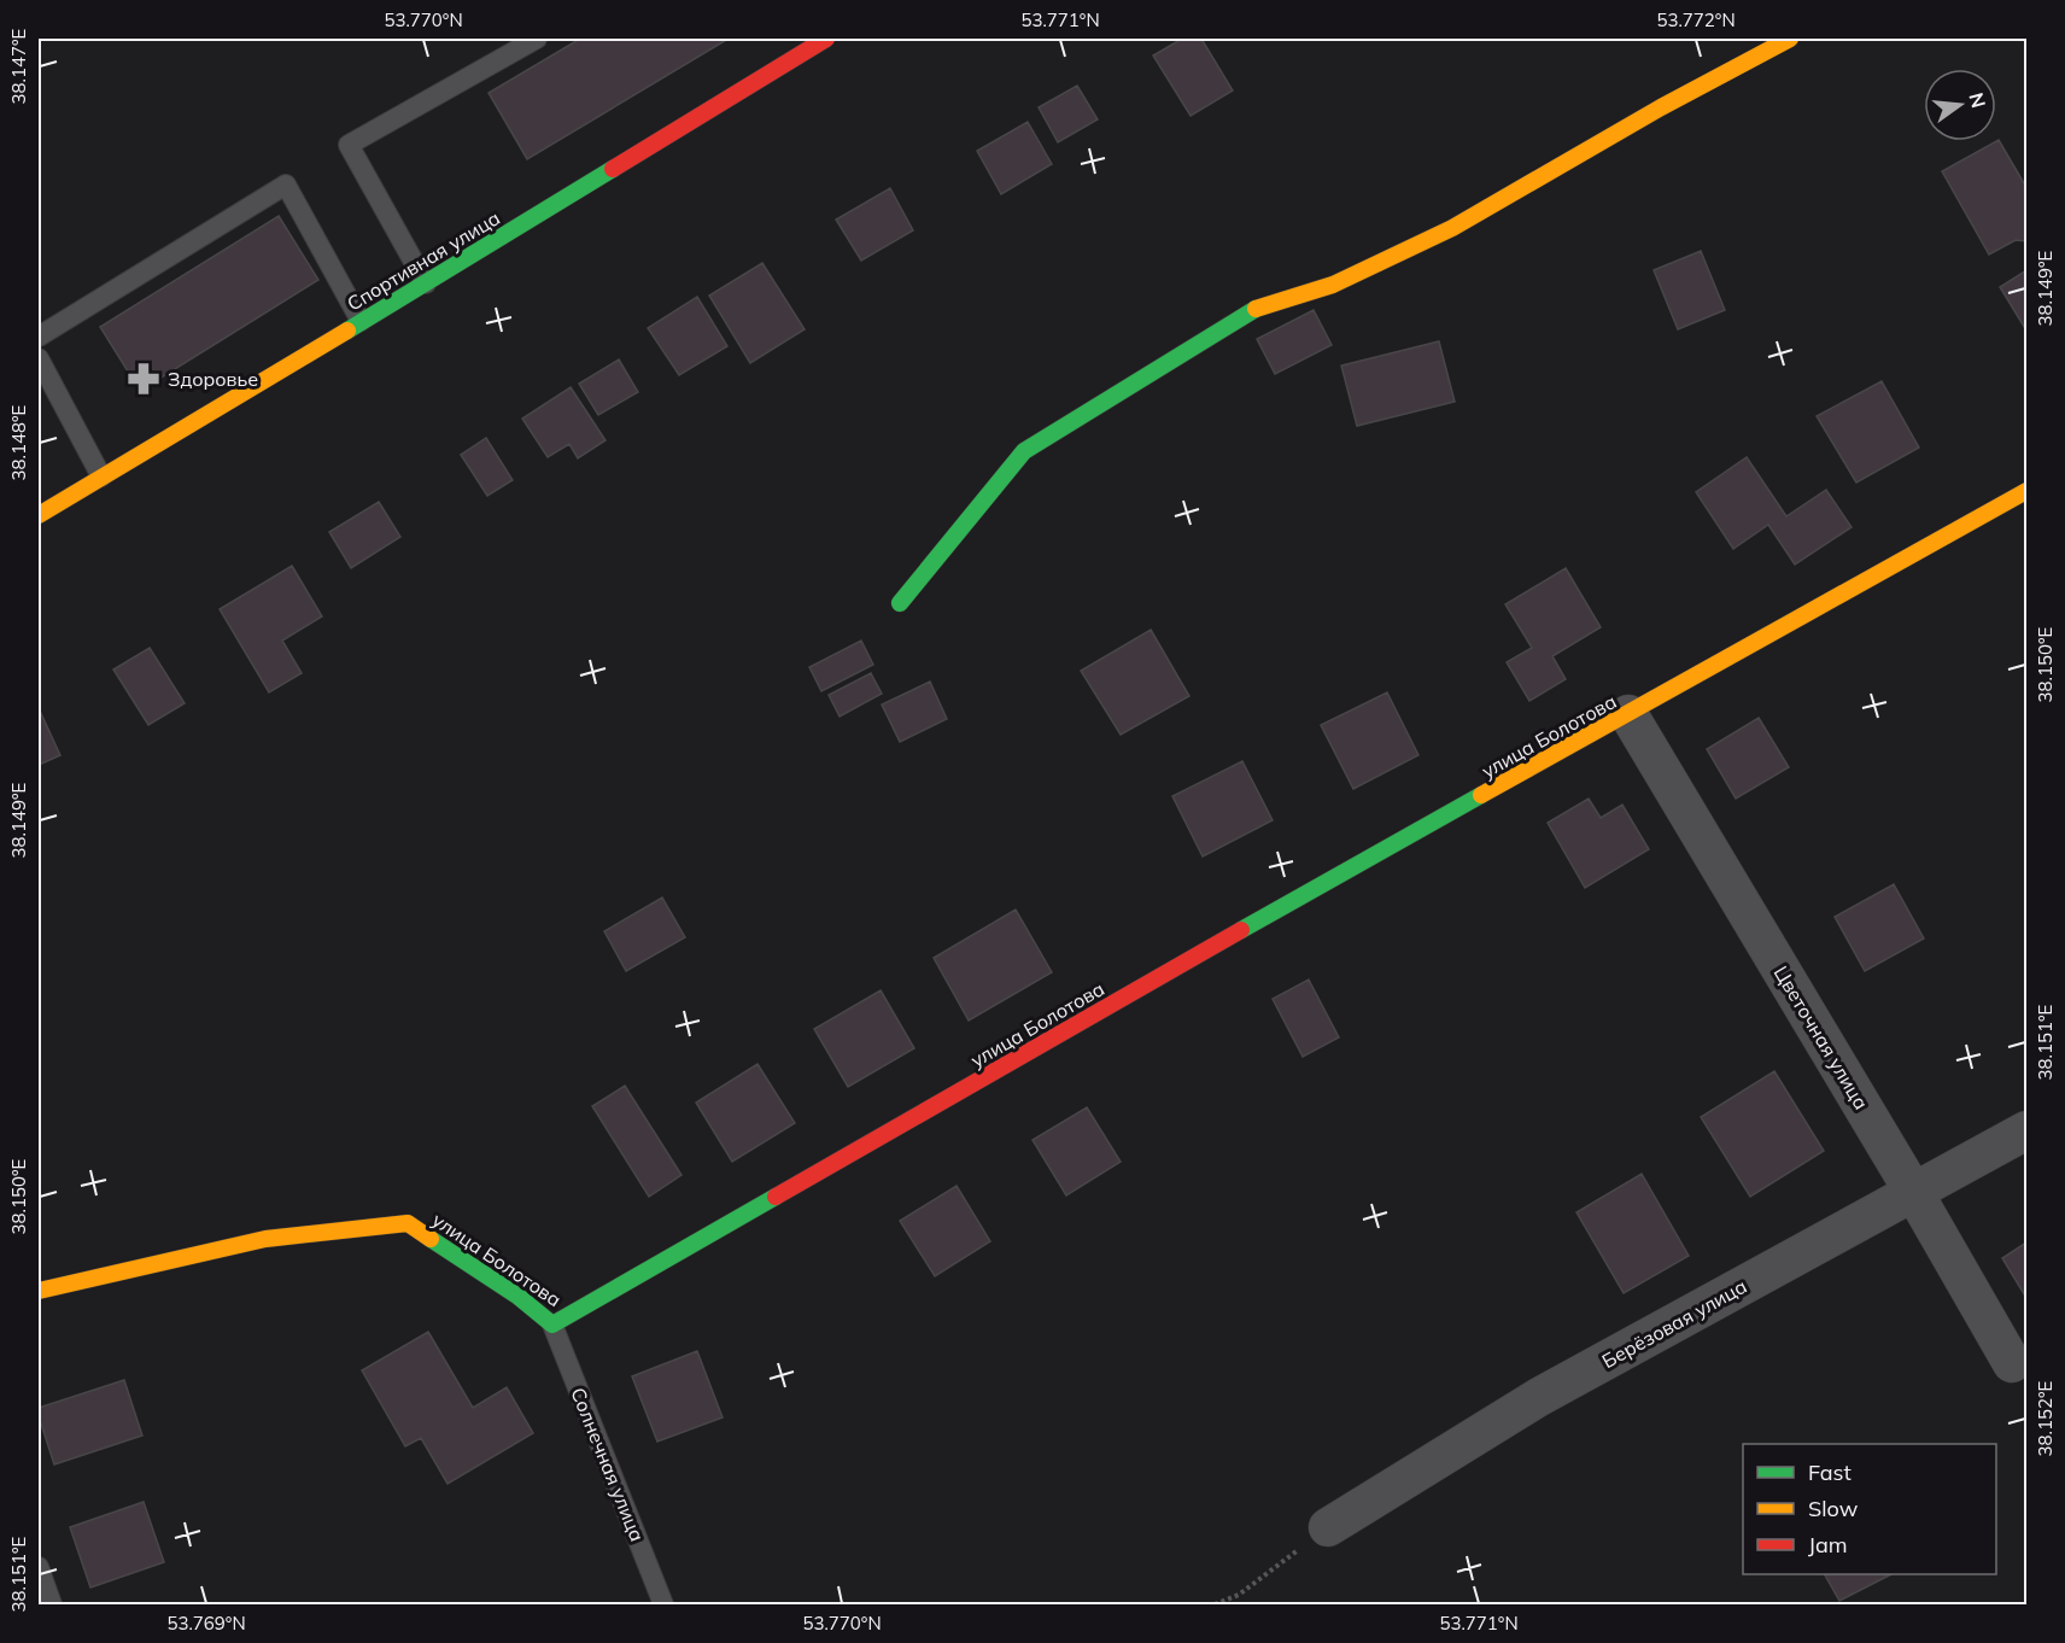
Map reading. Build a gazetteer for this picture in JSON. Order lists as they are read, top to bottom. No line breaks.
{"streets":{"street":["Спортивная улица","улица Болотова","Цветочная улица","Берёзовая улица"],"lane":["Солнечная улица"]},"crossings":[["улица Болотова","Цветочная улица"],["улица Болотова","Солнечная улица"],["Цветочная улица","Берёзовая улица"]],"places":{"pharmacy":["Здоровье"]},"legend":["Fast","Slow","Jam"],"north":"right","coordinates":["53.770°N","53.771°N","53.772°N","38.147°E","38.149°E","38.148°E","38.150°E","38.151°E","38.152°E","53.769°N"]}
